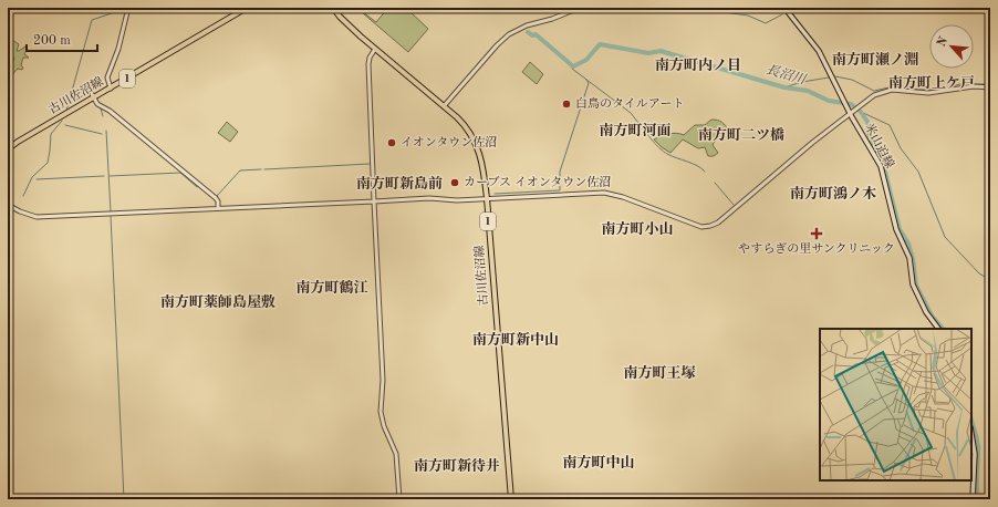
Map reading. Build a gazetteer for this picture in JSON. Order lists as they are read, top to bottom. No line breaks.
{"streets":{"main road":["1","古川佐沼線","米山迫線"]},"districts":["南方町瀬ノ淵","南方町内ノ目","南方町上ケ戸","南方町河面","南方町二ツ橋","南方町新島前","南方町鴻ノ木","南方町小山","南方町鶴江","南方町薬師島屋敷","南方町新中山","南方町王塚","南方町中山","南方町新待井"],"water":["長沼川"],"places":{"other":["白鳥のタイルアート","イオンタウン佐沼","カーブス イオンタウン佐沼"],"health":["やすらぎの里サンクリニック"]},"scale_bar":"200 m","north":"top left"}
